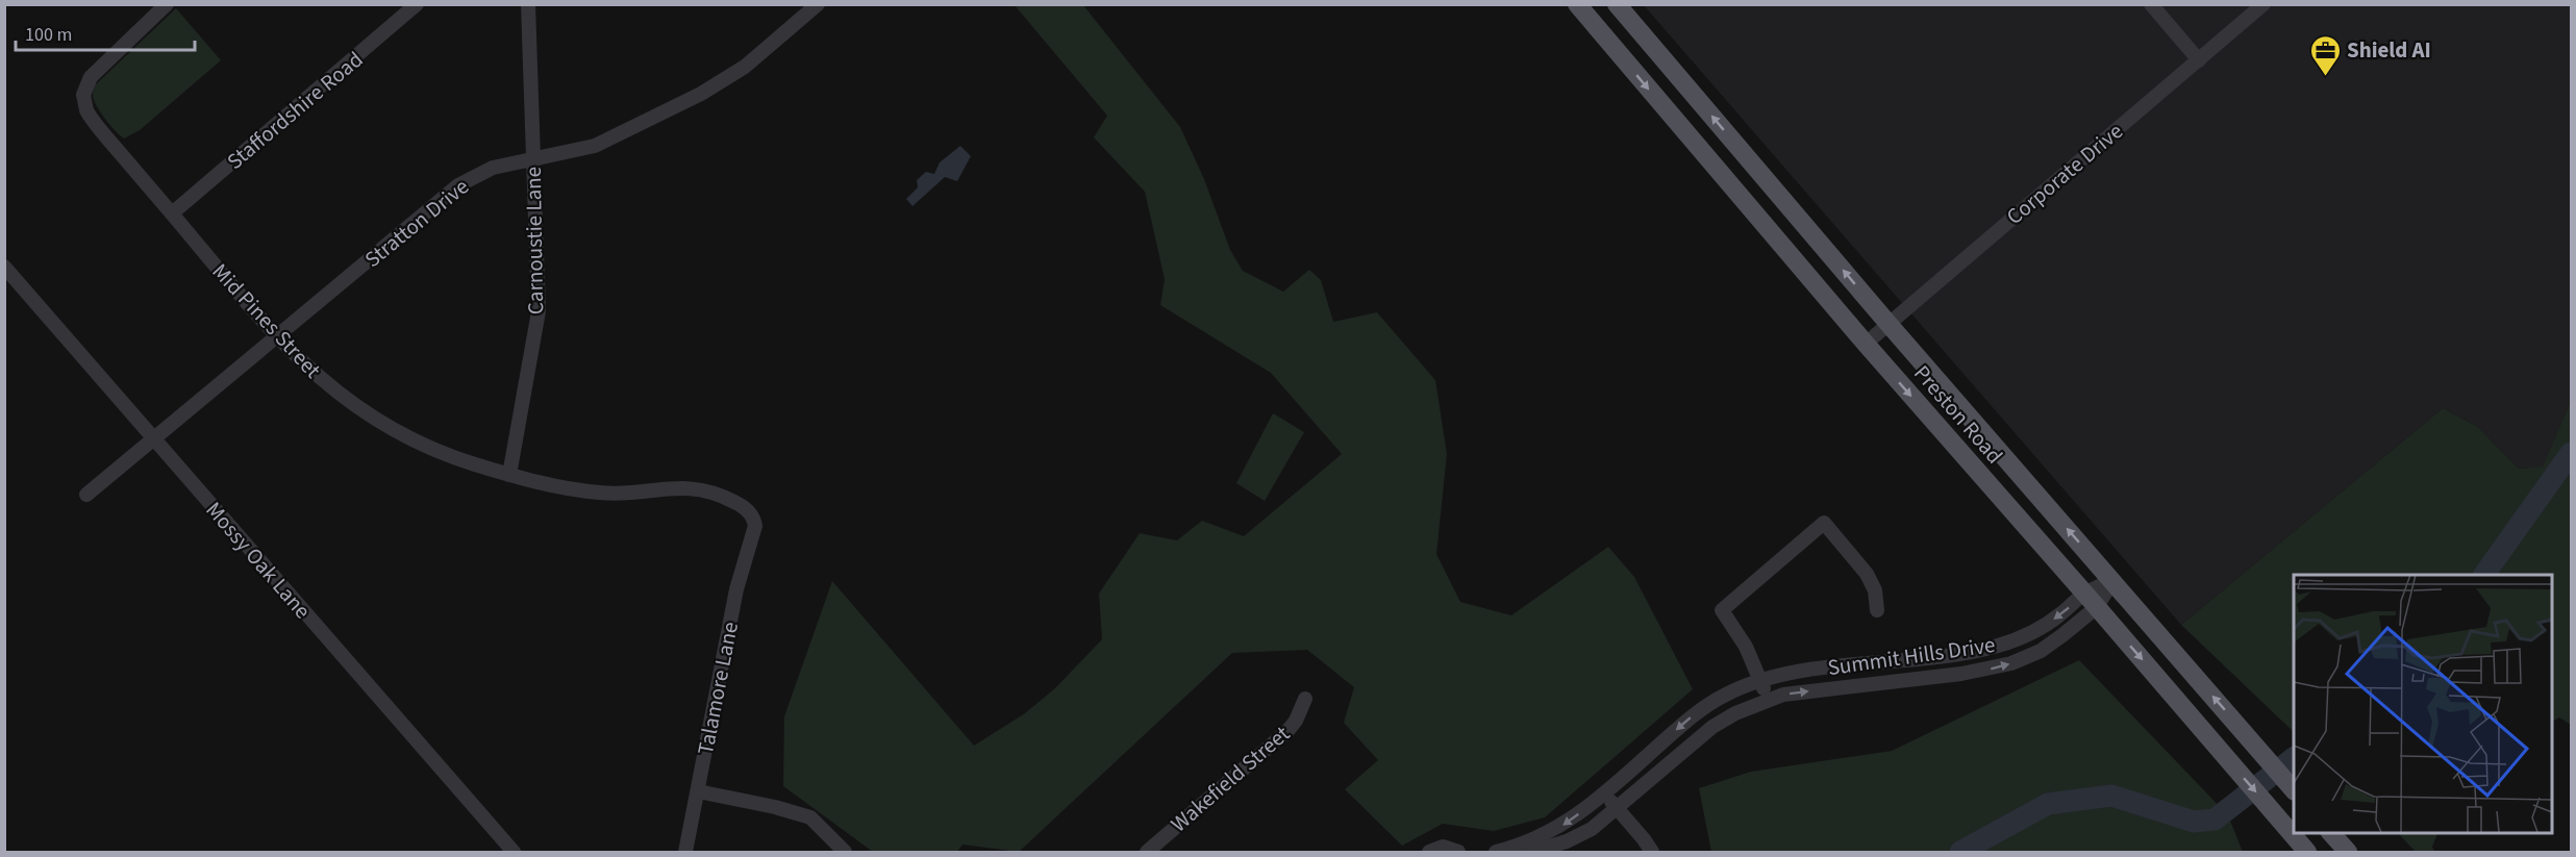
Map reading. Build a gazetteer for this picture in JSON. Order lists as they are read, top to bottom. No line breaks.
{"streets":{"main road":["Preston Road"],"street":["Staffordshire Road","Corporate Drive","Stratton Drive","Carnoustie Lane","Mid Pines Street","Mossy Oak Lane","Summit Hills Drive","Talamore Lane","Wakefield Street"]},"crossings":[["Staffordshire Road","Mid Pines Street"],["Corporate Drive","Preston Road"],["Stratton Drive","Carnoustie Lane"],["Stratton Drive","Mid Pines Street"],["Stratton Drive","Mossy Oak Lane"],["Carnoustie Lane","Mid Pines Street"],["Mid Pines Street","Talamore Lane"],["Preston Road","Summit Hills Drive"]],"places":{"office":["Shield AI"]},"scale_bar":"100 m"}
